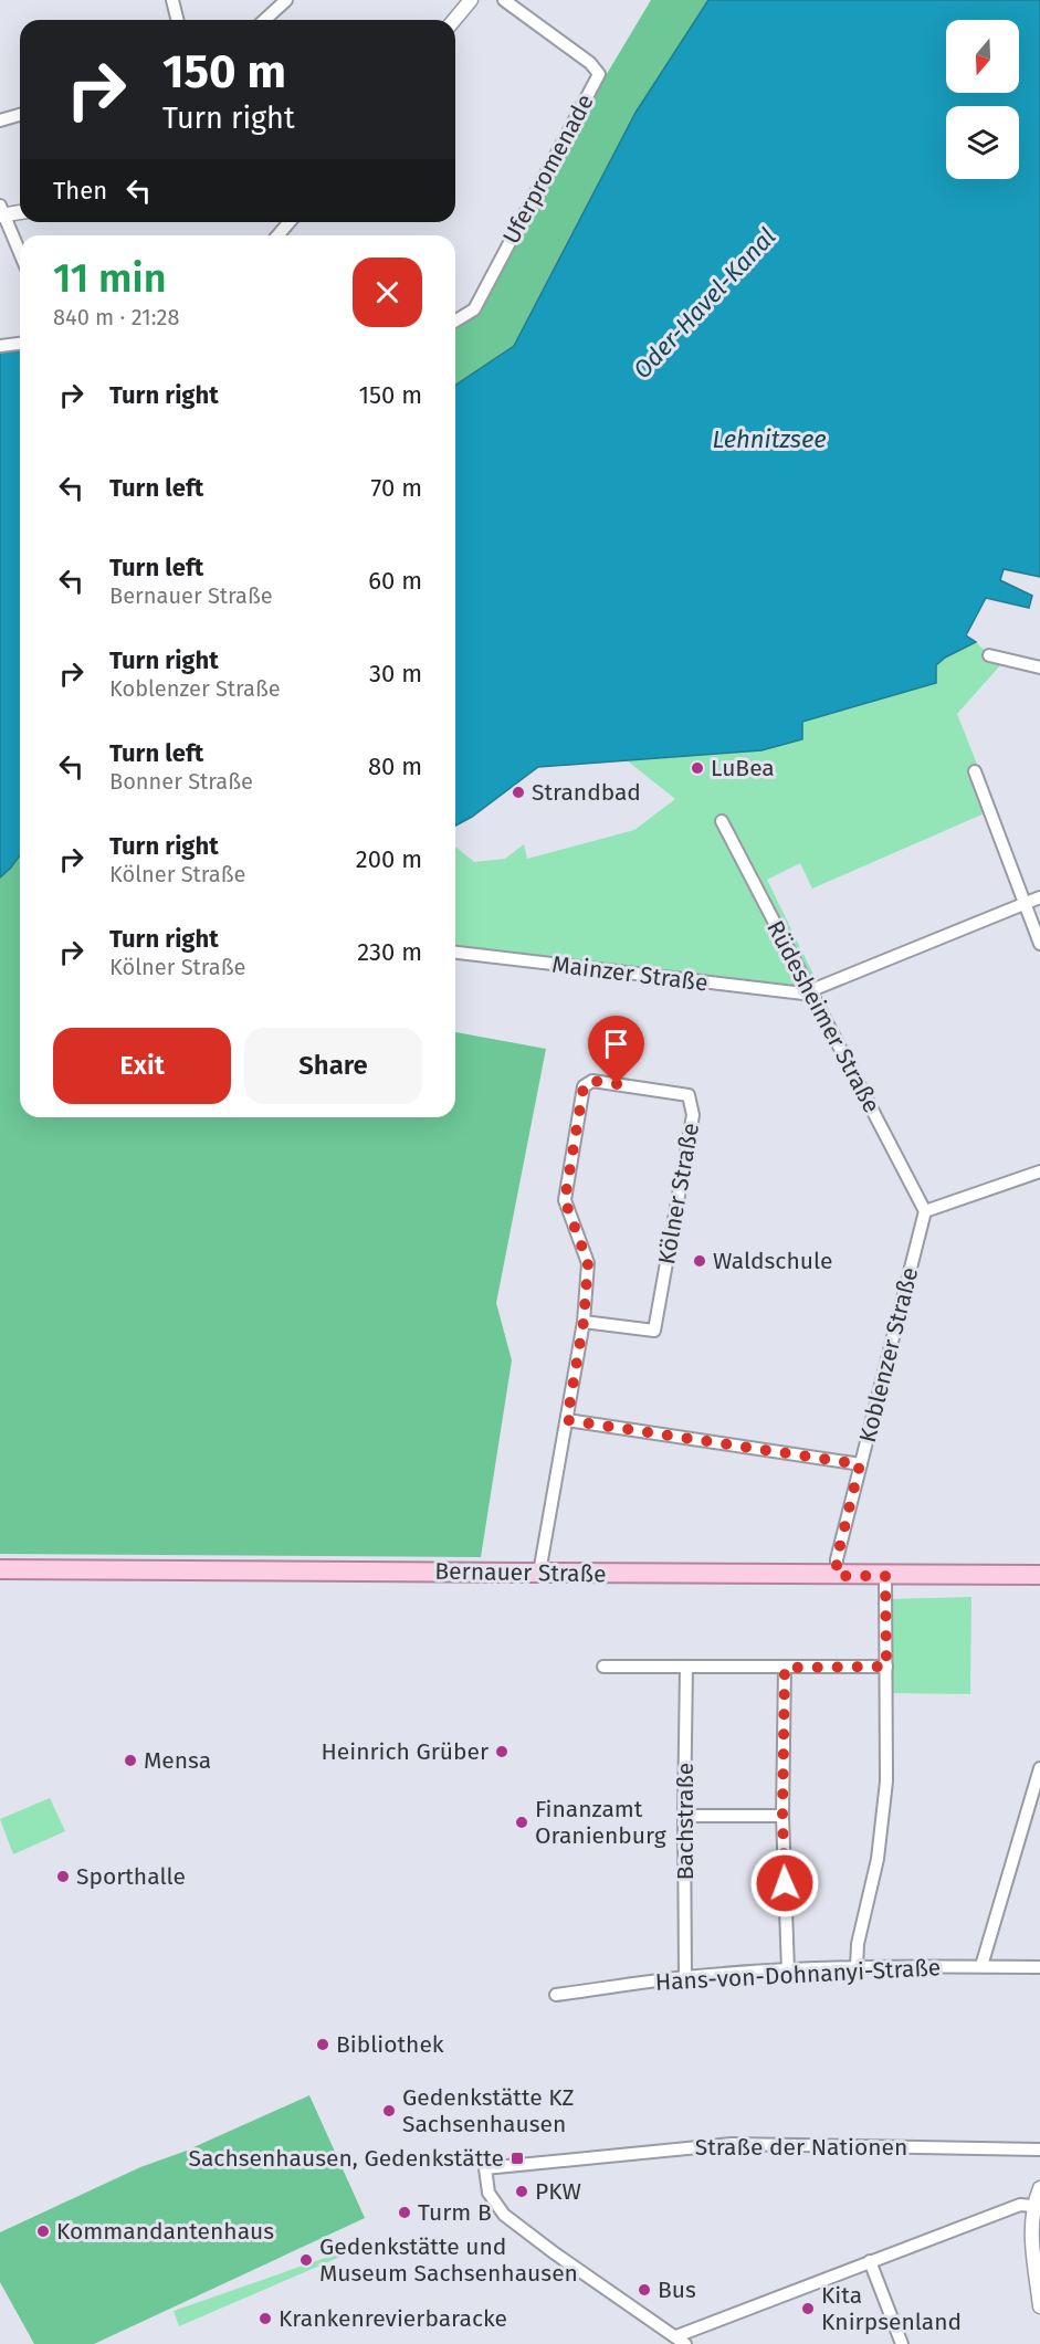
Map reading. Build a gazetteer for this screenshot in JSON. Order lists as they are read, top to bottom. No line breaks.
{"streets":{"main road":["Bernauer Straße"],"street":["Uferpromenade","Mainzer Straße","Rüdesheimer Straße","Kölner Straße","Koblenzer Straße","Bachstraße","Hans-von-Dohnanyi-Straße","Straße der Nationen"]},"crossings":[["Mainzer Straße","Rüdesheimer Straße"],["Rüdesheimer Straße","Koblenzer Straße"],["Kölner Straße","Bernauer Straße"],["Koblenzer Straße","Bernauer Straße"],["Bachstraße","Hans-von-Dohnanyi-Straße"]],"water":["Oder-Havel-Kanal","Lehnitzsee"],"places":{"other":["LuBea","Strandbad","Waldschule","Heinrich Grüber","Mensa","Finanzamt Oranienburg","Sporthalle","Bibliothek","Gedenkstätte KZ Sachsenhausen","PKW","Turm B","Kommandantenhaus","Gedenkstätte und Museum Sachsenhausen","Bus","Kita Knirpsenland","Krankenrevierbaracke"],"transit":["Sachsenhausen, Gedenkstätte"]},"north":"bottom","page":{"turn":["150 m","Turn right"],"then":"Then","heading":["11 min","840 m · 21:28"],"list":[{"name":"Turn right","value":"150 m"},{"name":"Turn left","value":"70 m"},{"name":"Turn left","note":"Bernauer Straße","value":"60 m"},{"name":"Turn right","note":"Koblenzer Straße","value":"30 m"},{"name":"Turn left","note":"Bonner Straße","value":"80 m"},{"name":"Turn right","note":"Kölner Straße","value":"200 m"},{"name":"Turn right","note":"Kölner Straße","value":"230 m"}],"buttons":["Exit","Share"]}}
